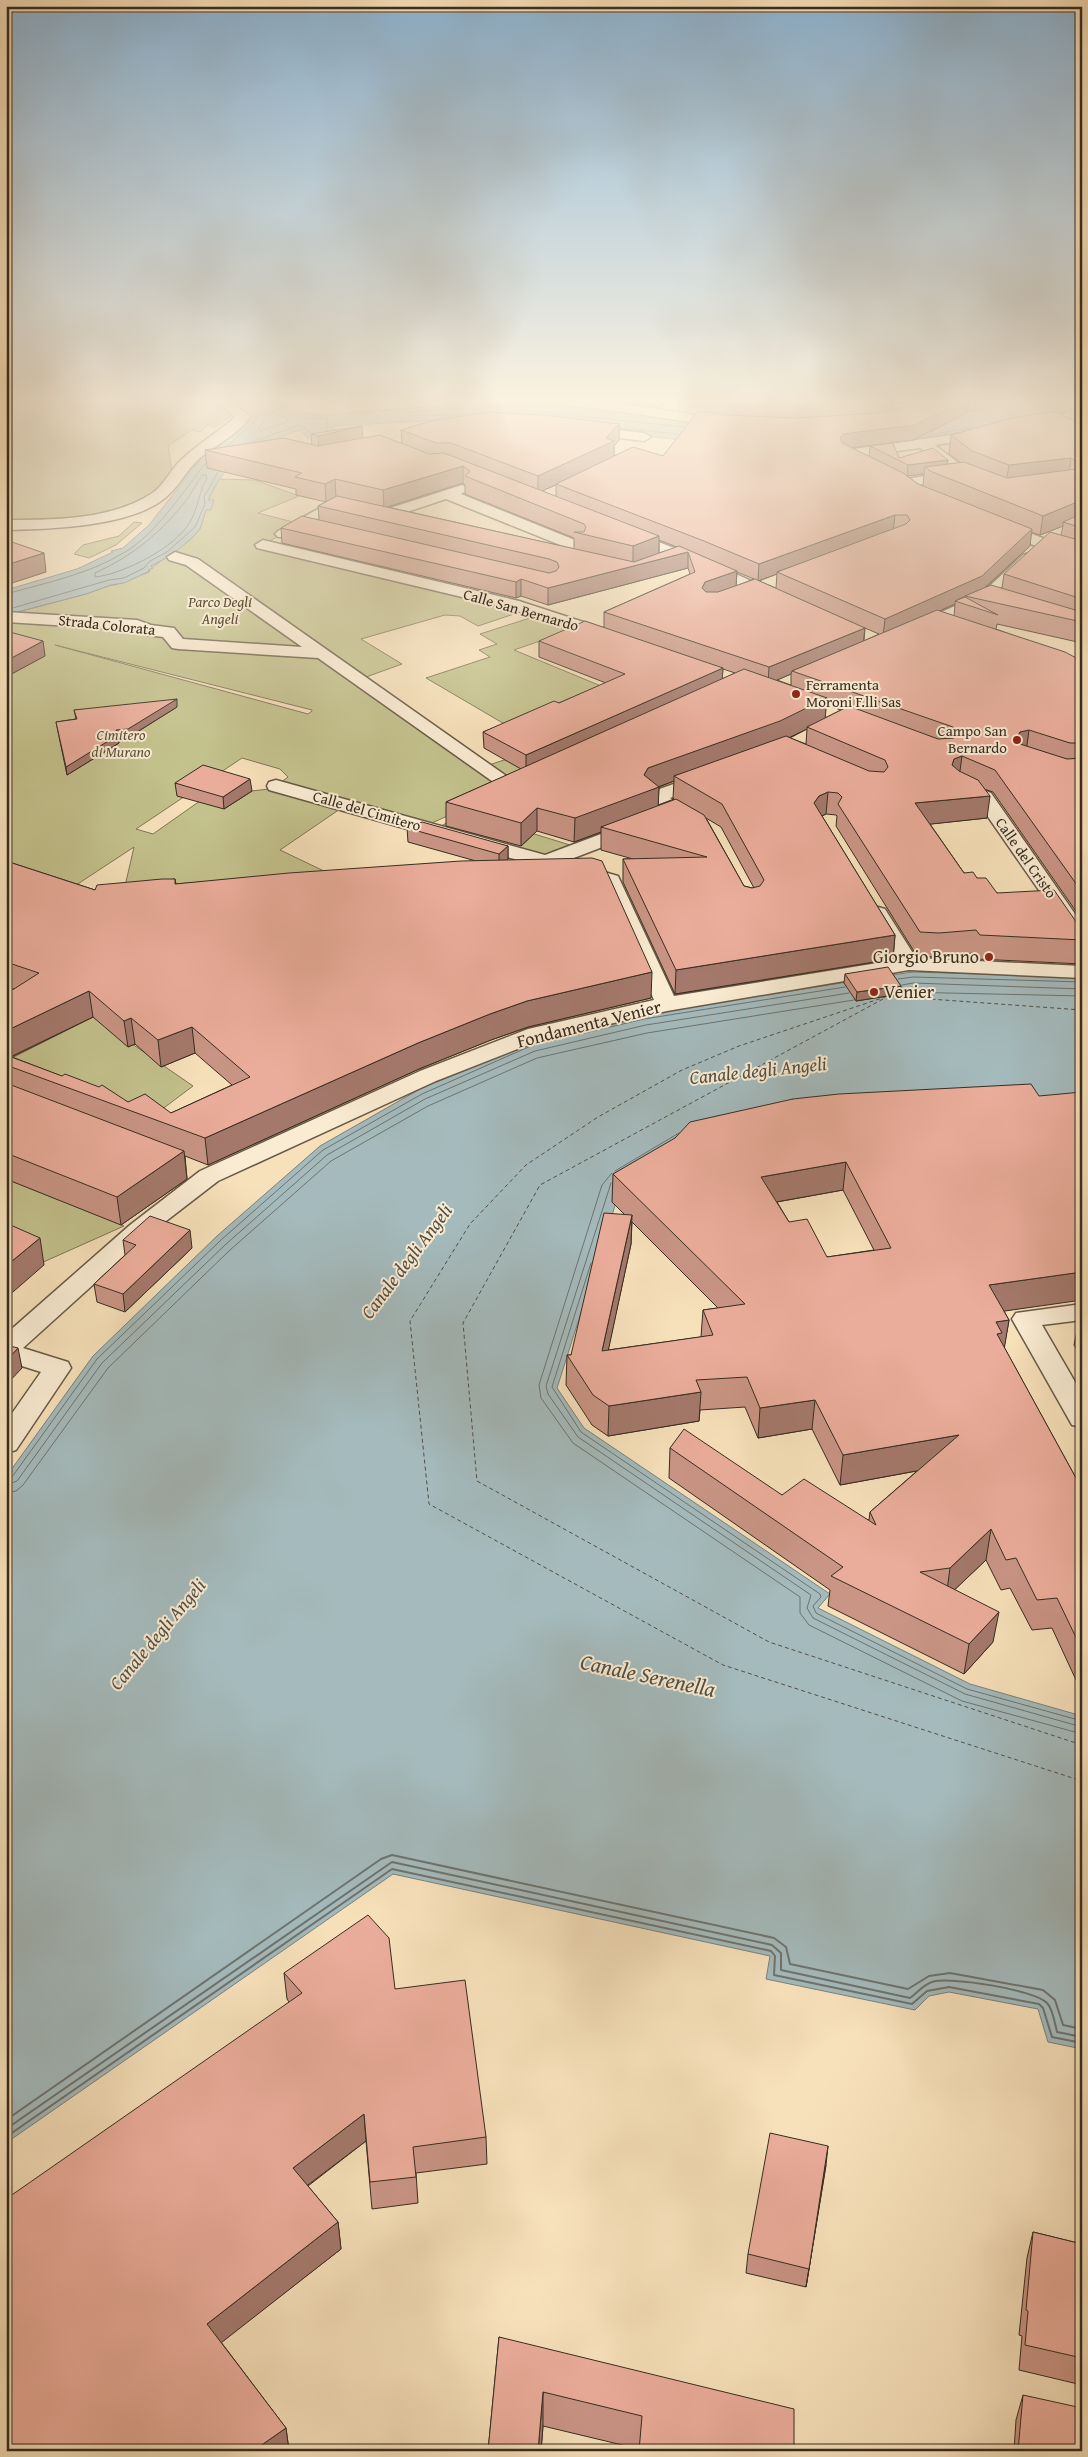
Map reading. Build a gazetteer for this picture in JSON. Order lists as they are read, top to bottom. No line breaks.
{"streets":{"street":["Calle San Bernardo","Strada Colorata","Calle del Cimitero","Calle del Cristo","Fondamenta Venier"]},"crossings":[["Calle del Cimitero","Fondamenta Venier"]],"water":["Canale degli Angeli","Canale Serenella"],"parks":["Parco Degli Angeli","Cimitero di Murano"],"places":["Ferramenta Moroni F.lli Sas","Campo San Bernardo","Giorgio Bruno","Venier"]}
